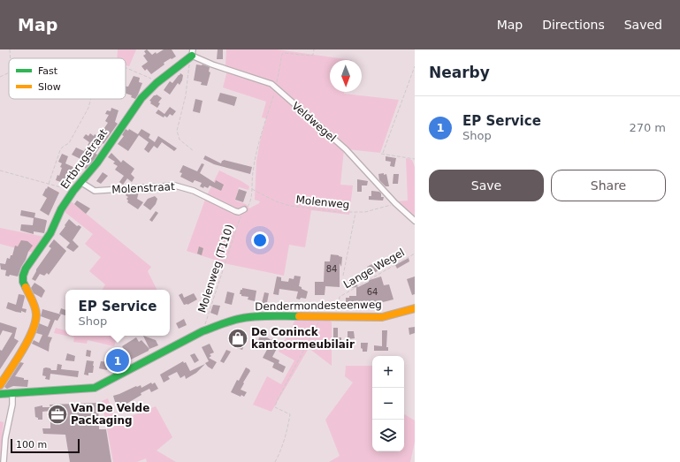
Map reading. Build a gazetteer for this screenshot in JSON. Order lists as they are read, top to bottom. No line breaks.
{"streets":{"main road":["Ertbrugstraat","Dendermondesteenweg"],"street":["Veldwegel","Molenstraat"],"path":["Molenweg","Molenweg (T110)","Lange Wegel"]},"crossings":[["Veldwegel","Ertbrugstraat"],["Veldwegel","Molenweg"],["Ertbrugstraat","Molenstraat"],["Molenstraat","Molenweg (T110)"],["Molenweg (T110)","Dendermondesteenweg"],["Lange Wegel","Dendermondesteenweg"]],"places":{"shop":["De Coninck kantoormeubilair"],"office":["Van De Velde Packaging"]},"house_numbers":["84","64"],"legend":["Fast","Slow"],"scale_bar":"100 m","north":"bottom","page":{"header":"Map","nav":["Map","Directions","Saved"],"heading":"Nearby","list":[{"mark":"1","name":"EP Service","note":"Shop","value":"270 m"}],"buttons":["Save","Share"],"popup":["EP Service","Shop"],"pins":"1","map_buttons":["+","−"],"scale":"100 m"}}
